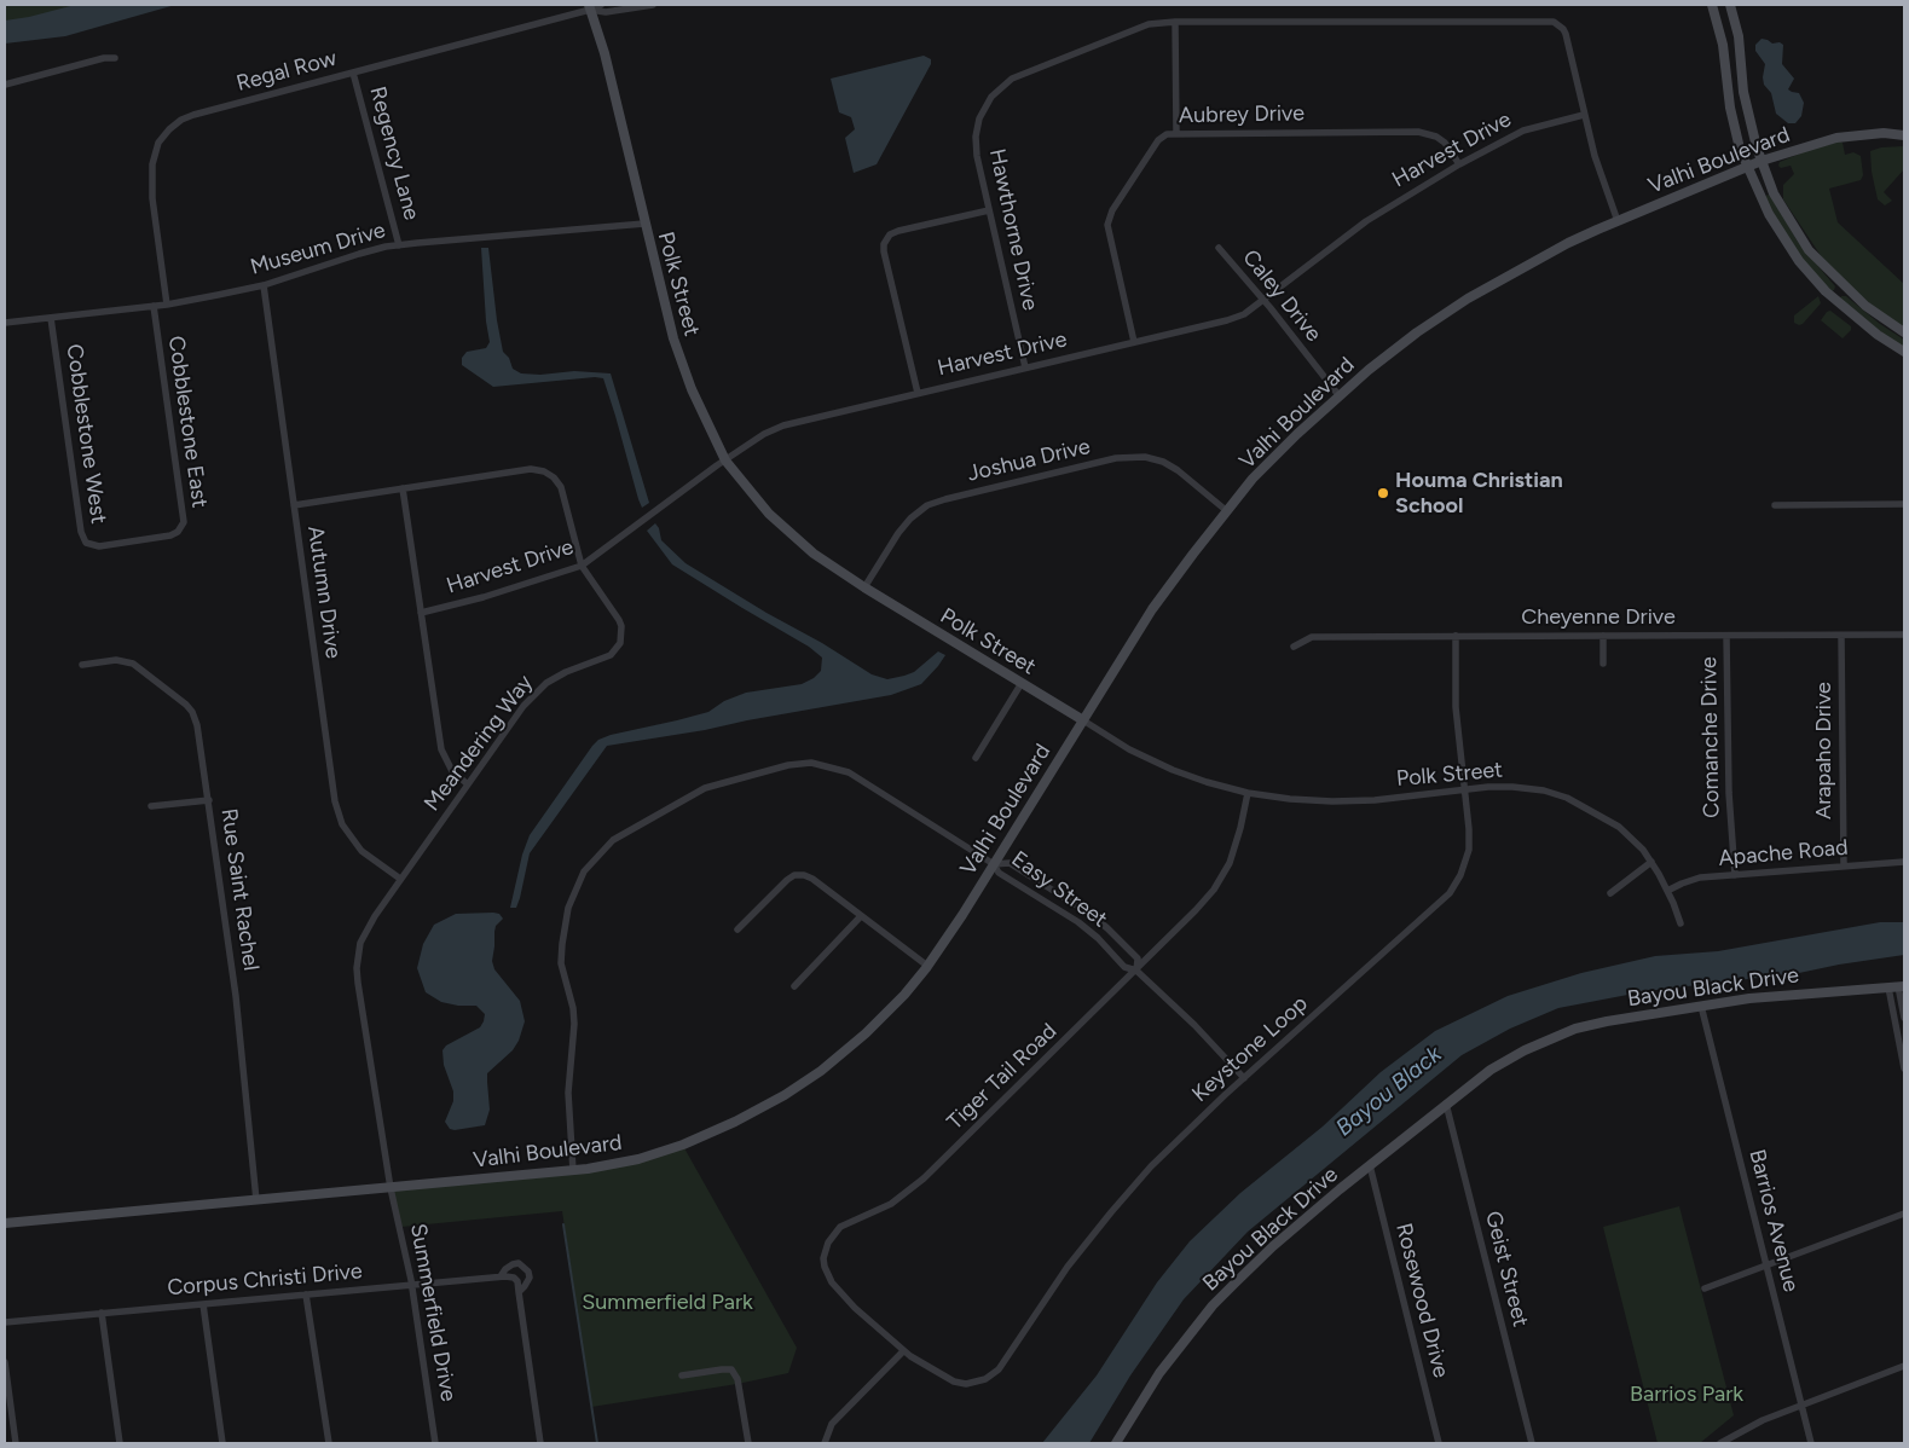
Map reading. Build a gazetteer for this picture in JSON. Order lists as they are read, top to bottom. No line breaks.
{"streets":{"street":["Regal Row","Aubrey Drive","Harvest Drive","Regency Lane","Valhi Boulevard","Hawthorne Drive","Museum Drive","Polk Street","Caley Drive","Cobblestone East","Cobblestone West","Joshua Drive","Autumn Drive","Cheyenne Drive","Comanche Drive","Meandering Way","Arapaho Drive","Apache Road","Rue Saint Rachel","Easy Street","Bayou Black Drive","Keystone Loop","Tiger Tail Road","Barrios Avenue","Geist Street","Corpus Christi Drive","Rosewood Drive","Summerfield Drive"]},"crossings":[["Regal Row","Regency Lane"],["Regal Row","Museum Drive"],["Regal Row","Polk Street"],["Aubrey Drive","Harvest Drive"],["Harvest Drive","Hawthorne Drive"],["Harvest Drive","Polk Street"],["Harvest Drive","Caley Drive"],["Harvest Drive","Meandering Way"],["Regency Lane","Museum Drive"],["Valhi Boulevard","Hawthorne Drive"],["Valhi Boulevard","Polk Street"],["Valhi Boulevard","Caley Drive"],["Valhi Boulevard","Joshua Drive"],["Valhi Boulevard","Meandering Way"],["Valhi Boulevard","Rue Saint Rachel"],["Valhi Boulevard","Easy Street"],["Valhi Boulevard","Summerfield Drive"],["Museum Drive","Polk Street"],["Museum Drive","Cobblestone East"],["Museum Drive","Cobblestone West"],["Museum Drive","Autumn Drive"],["Polk Street","Joshua Drive"],["Polk Street","Apache Road"],["Polk Street","Keystone Loop"],["Polk Street","Tiger Tail Road"],["Cobblestone East","Cobblestone West"],["Autumn Drive","Meandering Way"],["Cheyenne Drive","Comanche Drive"],["Cheyenne Drive","Arapaho Drive"],["Cheyenne Drive","Keystone Loop"],["Comanche Drive","Apache Road"],["Meandering Way","Summerfield Drive"],["Arapaho Drive","Apache Road"],["Easy Street","Keystone Loop"],["Easy Street","Tiger Tail Road"],["Bayou Black Drive","Barrios Avenue"],["Bayou Black Drive","Geist Street"],["Bayou Black Drive","Rosewood Drive"],["Keystone Loop","Tiger Tail Road"],["Corpus Christi Drive","Summerfield Drive"]],"water":["Bayou Black"],"parks":["Summerfield Park","Barrios Park"],"places":["Houma Christian School"]}
